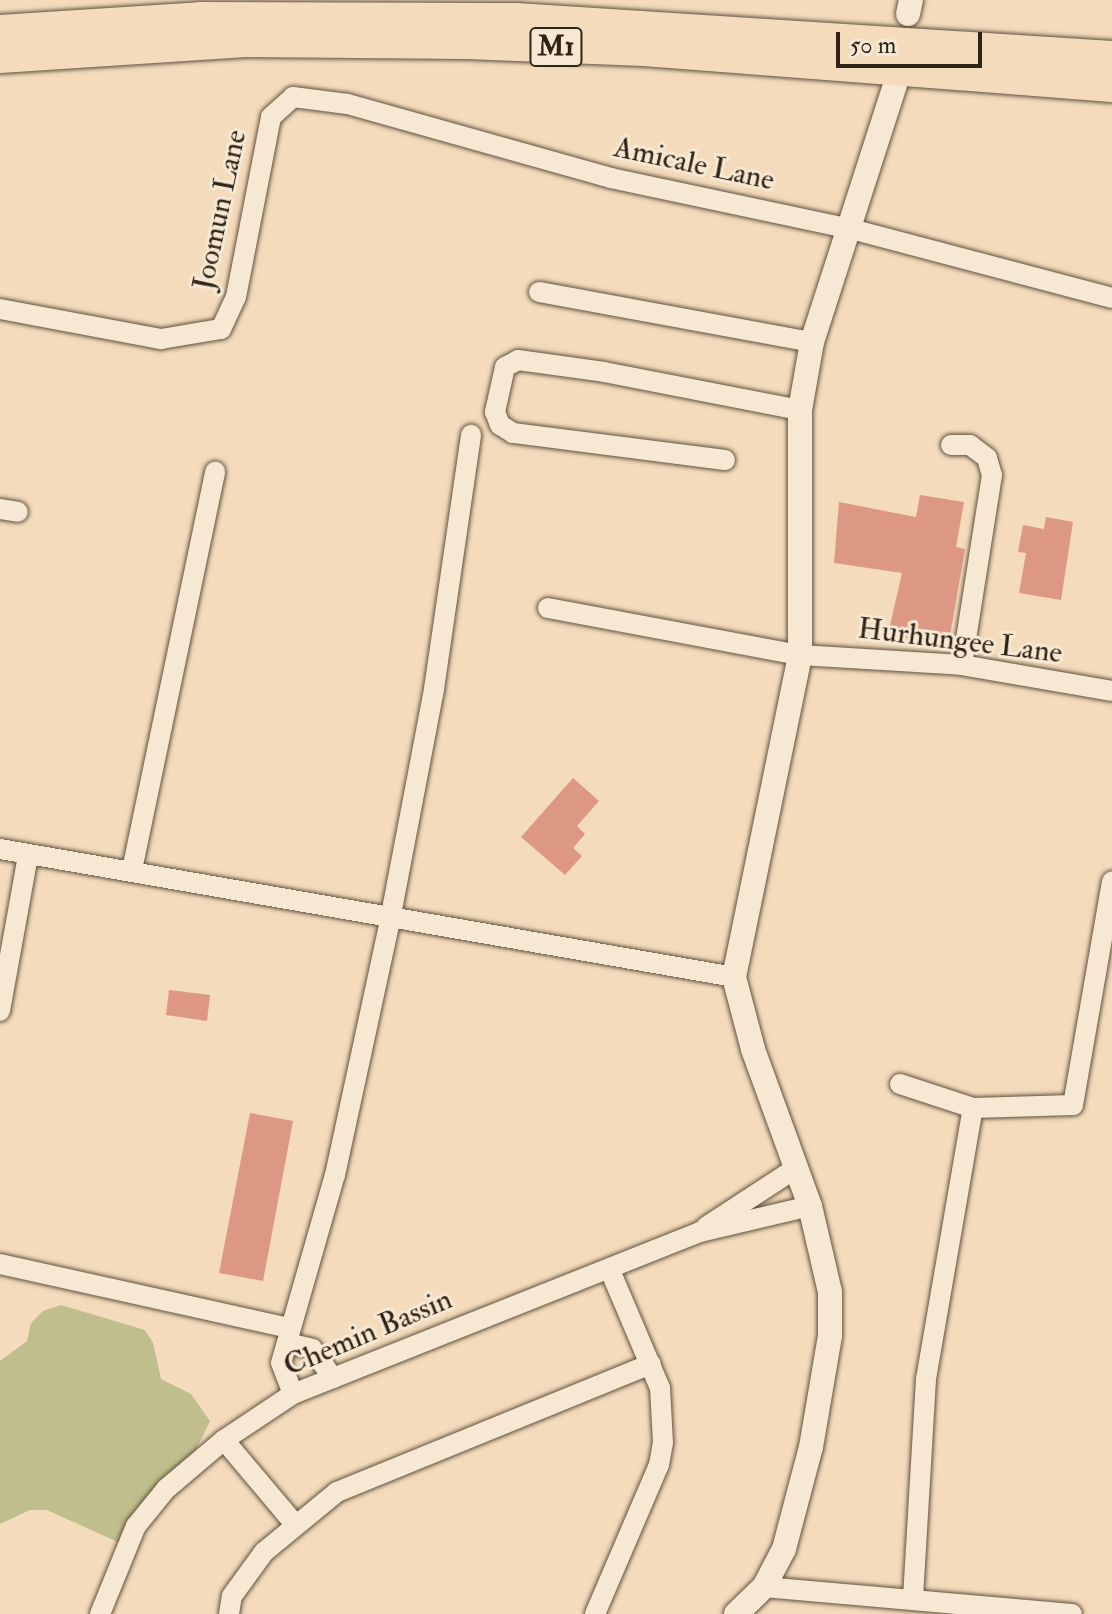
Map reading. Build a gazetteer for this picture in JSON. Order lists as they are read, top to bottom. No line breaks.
{"streets":{"highway":["M1"],"street":["Amicale Lane","Joomun Lane","Hurhungee Lane","Chemin Bassin"]},"crossings":[["Amicale Lane","Joomun Lane"]],"scale_bar":"50 m"}
